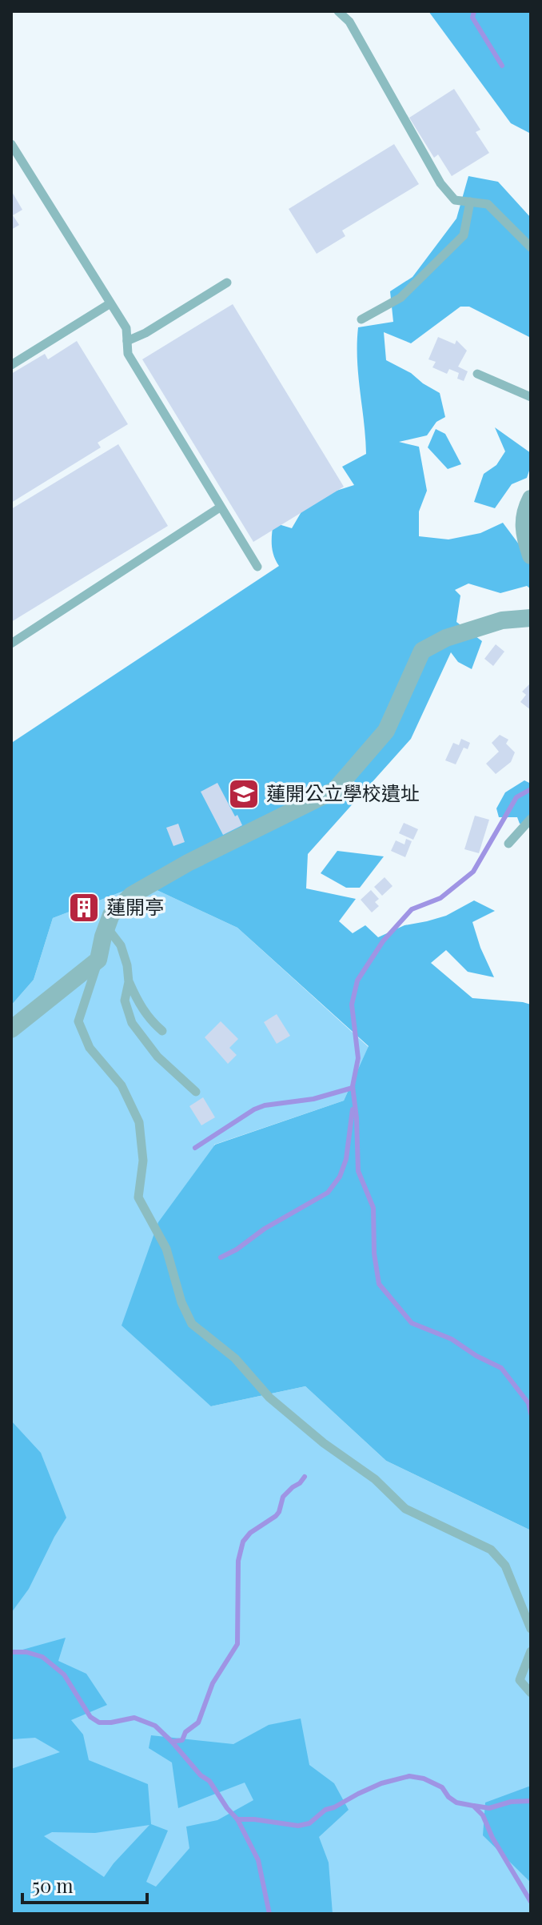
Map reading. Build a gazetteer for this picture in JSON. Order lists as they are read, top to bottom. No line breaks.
{"places":{"school or university":["蓮開公立學校遺址"],"building":["蓮開亭"]},"scale_bar":"50 m"}
